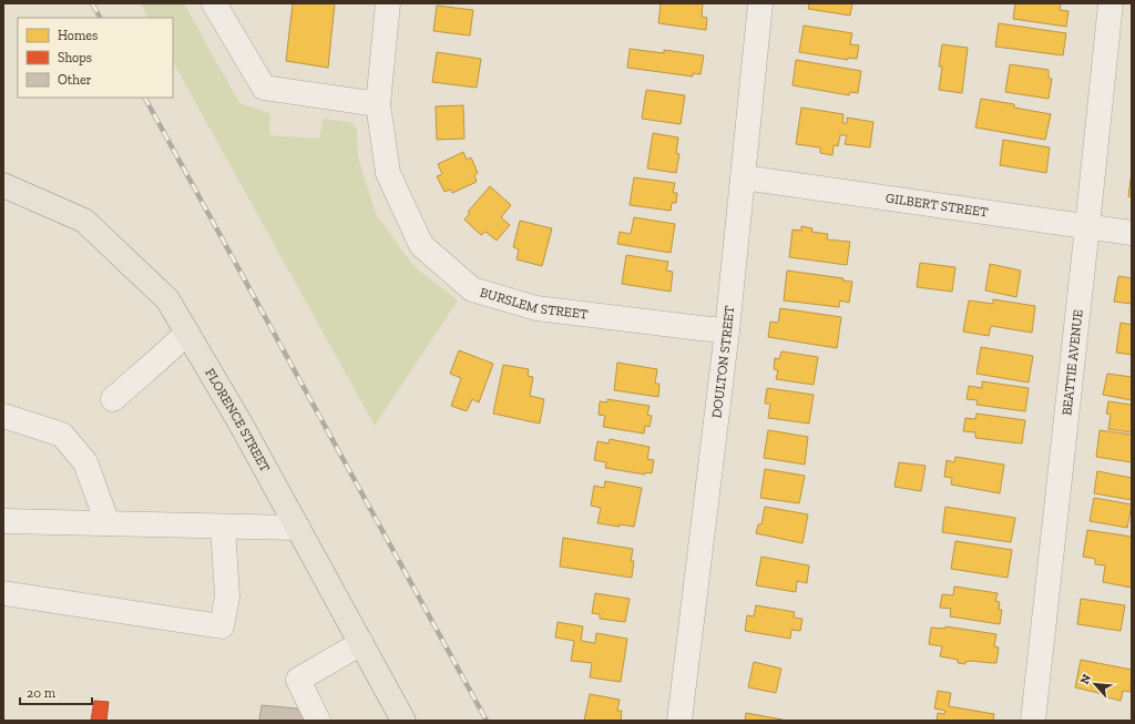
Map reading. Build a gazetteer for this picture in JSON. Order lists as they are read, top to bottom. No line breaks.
{"streets":{"main road":["FLORENCE STREET"],"street":["GILBERT STREET","BURSLEM STREET","DOULTON STREET","BEATTIE AVENUE"]},"crossings":[["GILBERT STREET","DOULTON STREET"],["GILBERT STREET","BEATTIE AVENUE"],["BURSLEM STREET","DOULTON STREET"]],"legend":["Homes","Shops","Other"],"scale_bar":"20 m","north":"top left"}
